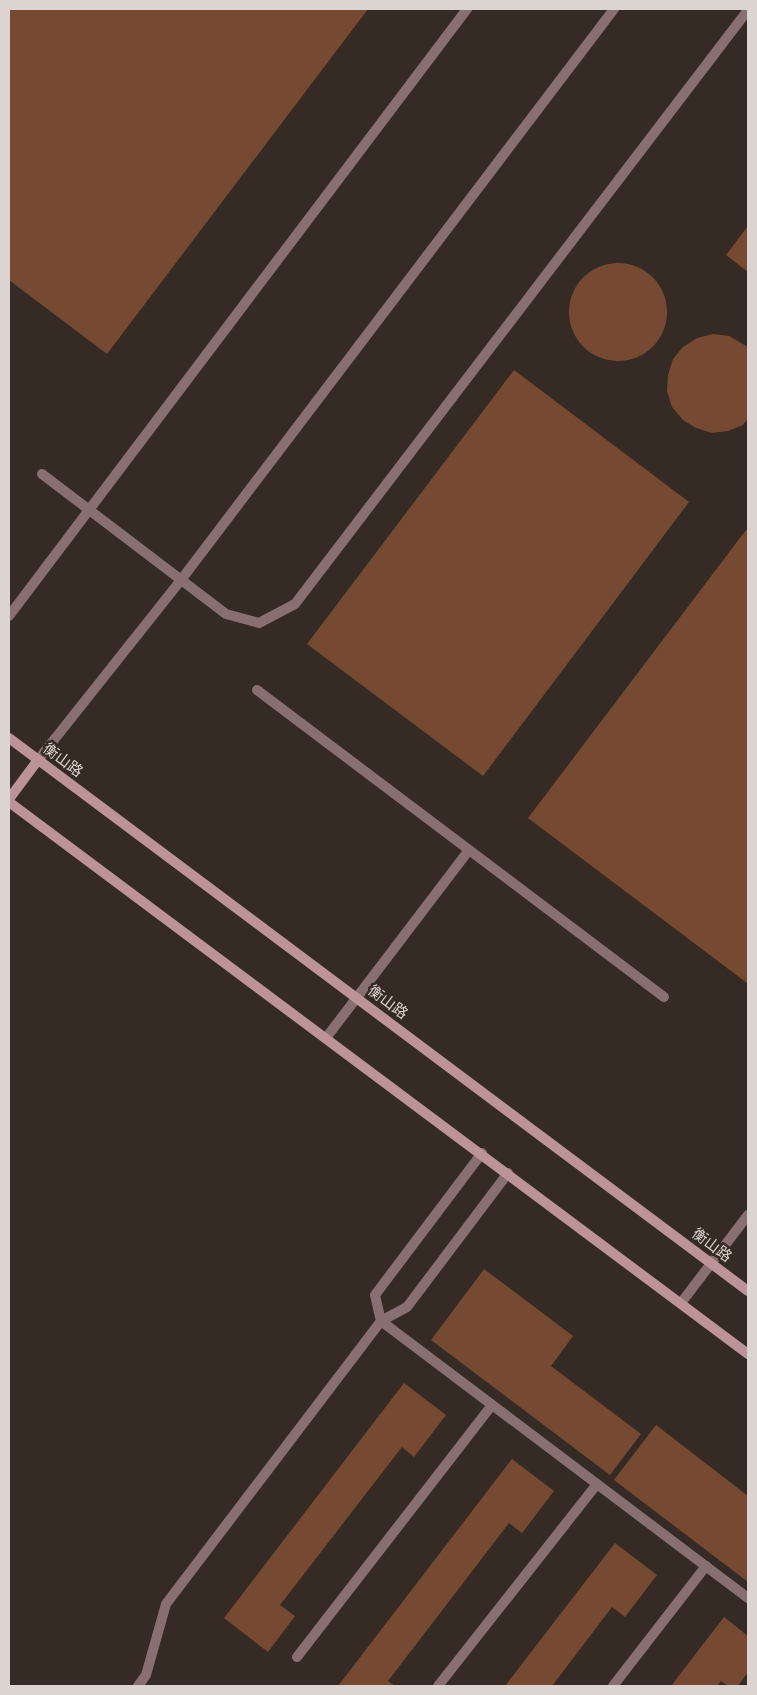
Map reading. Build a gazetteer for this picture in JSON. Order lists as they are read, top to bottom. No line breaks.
{"streets":{"street":["衡山路"]}}
